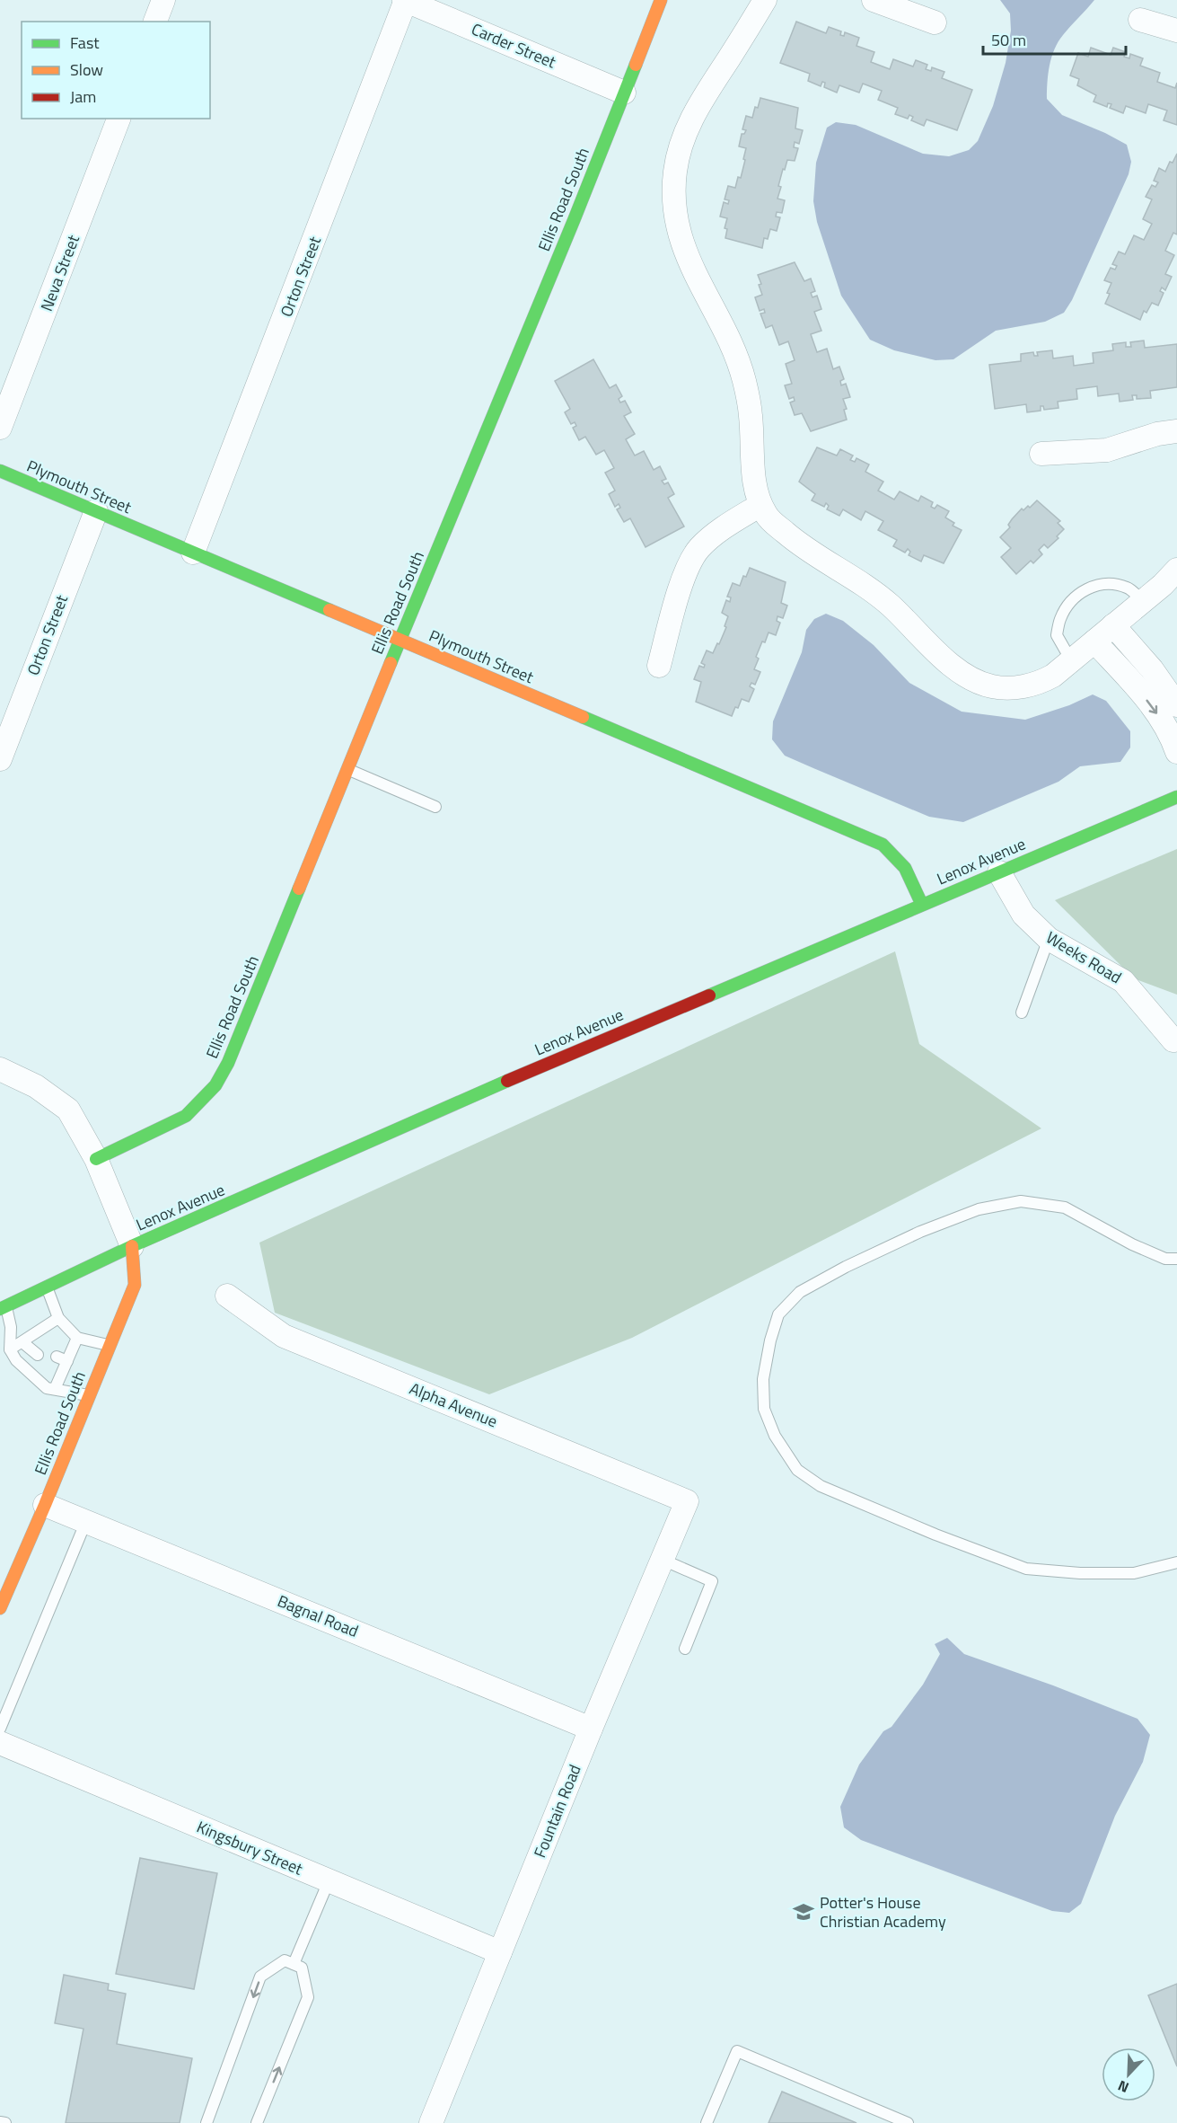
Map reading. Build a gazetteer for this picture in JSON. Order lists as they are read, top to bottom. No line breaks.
{"streets":{"street":["Carder Street","Ellis Road South","Neva Street","Orton Street","Plymouth Street","Lenox Avenue","Weeks Road","Alpha Avenue","Bagnal Road","Fountain Road","Kingsbury Street"]},"crossings":[["Carder Street","Ellis Road South"],["Carder Street","Orton Street"],["Ellis Road South","Plymouth Street"],["Ellis Road South","Lenox Avenue"],["Ellis Road South","Bagnal Road"],["Orton Street","Plymouth Street"],["Plymouth Street","Lenox Avenue"],["Lenox Avenue","Weeks Road"],["Alpha Avenue","Fountain Road"],["Bagnal Road","Fountain Road"],["Fountain Road","Kingsbury Street"]],"places":{"school or university":["Potter's House Christian Academy"]},"legend":["Fast","Slow","Jam"],"scale_bar":"50 m","north":"bottom left"}
